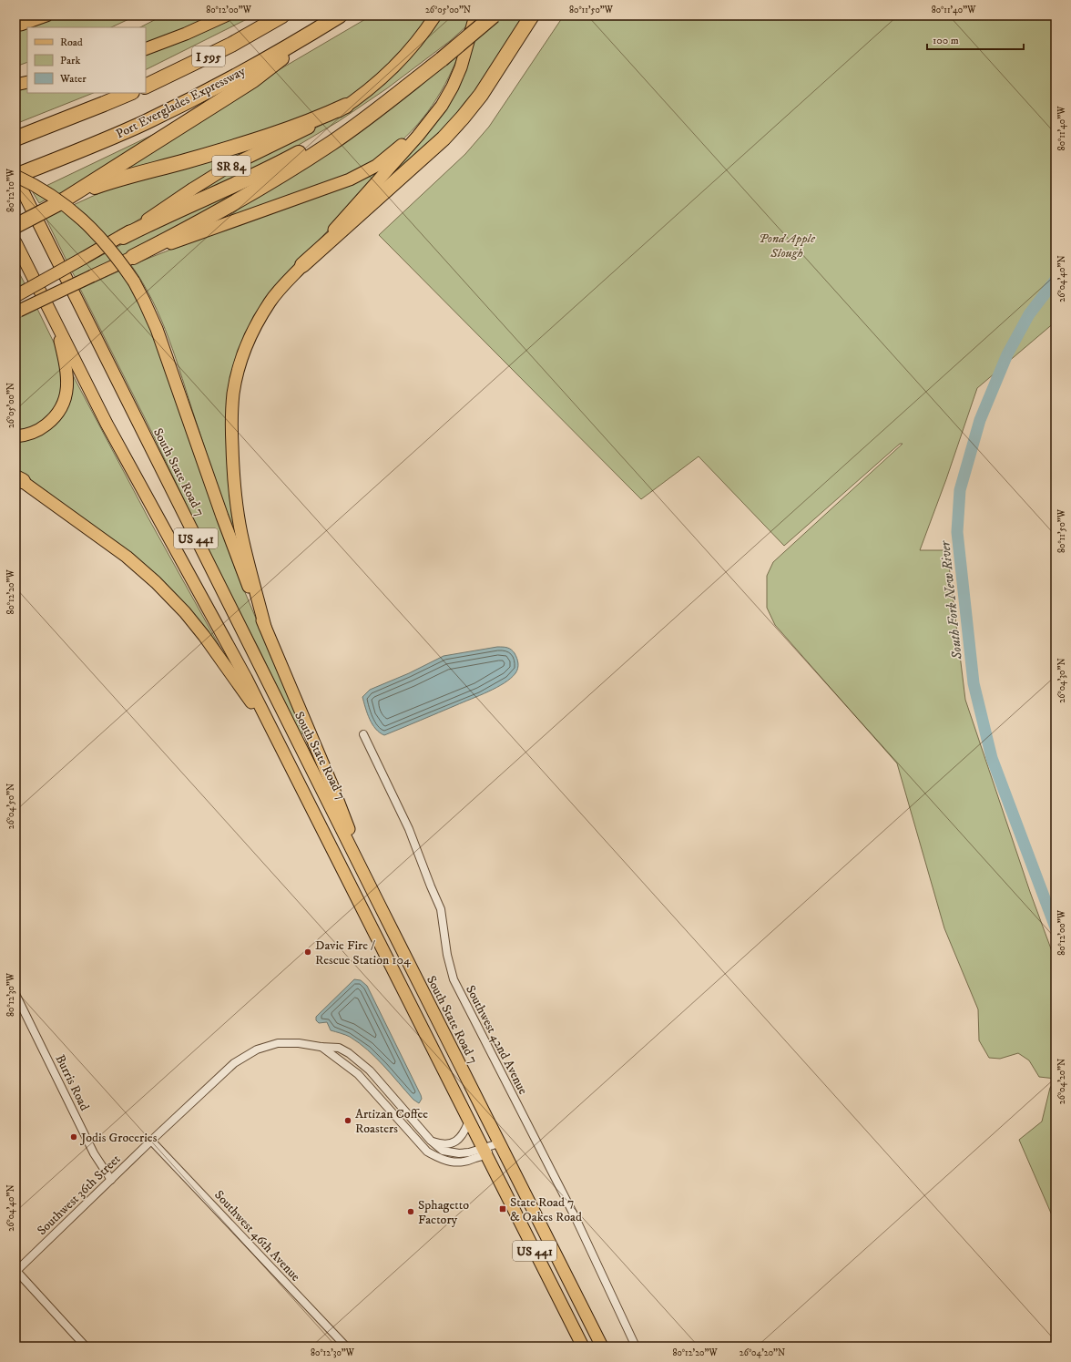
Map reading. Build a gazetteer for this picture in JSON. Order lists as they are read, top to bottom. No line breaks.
{"streets":{"highway":["I 595","Port Everglades Expressway"],"main road":["SR 84","South State Road 7","US 441"],"street":["Southwest 42nd Avenue","Burris Road","Southwest 36th Street","Southwest 46th Avenue"]},"crossings":[["Port Everglades Expressway","South State Road 7"],["South State Road 7","Southwest 36th Street"],["US 441","Southwest 36th Street"],["Burris Road","Southwest 36th Street"],["Southwest 36th Street","Southwest 46th Avenue"]],"water":["South Fork New River"],"parks":["Pond Apple Slough"],"places":{"other":["Davie Fire / Rescue Station 104","Artizan Coffee Roasters","Jodis Groceries","Sphagetto Factory"],"transit":["State Road 7 & Oakes Road"]},"legend":["Road","Park","Water"],"scale_bar":"100 m","coordinates":["80°12'00\"W","26°05'00\"N","80°11'50\"W","80°11'40\"W","80°12'10\"W","26°04'40\"N","80°12'20\"W","26°04'30\"N","26°04'50\"N","80°12'30\"W","26°04'20\"N"]}
